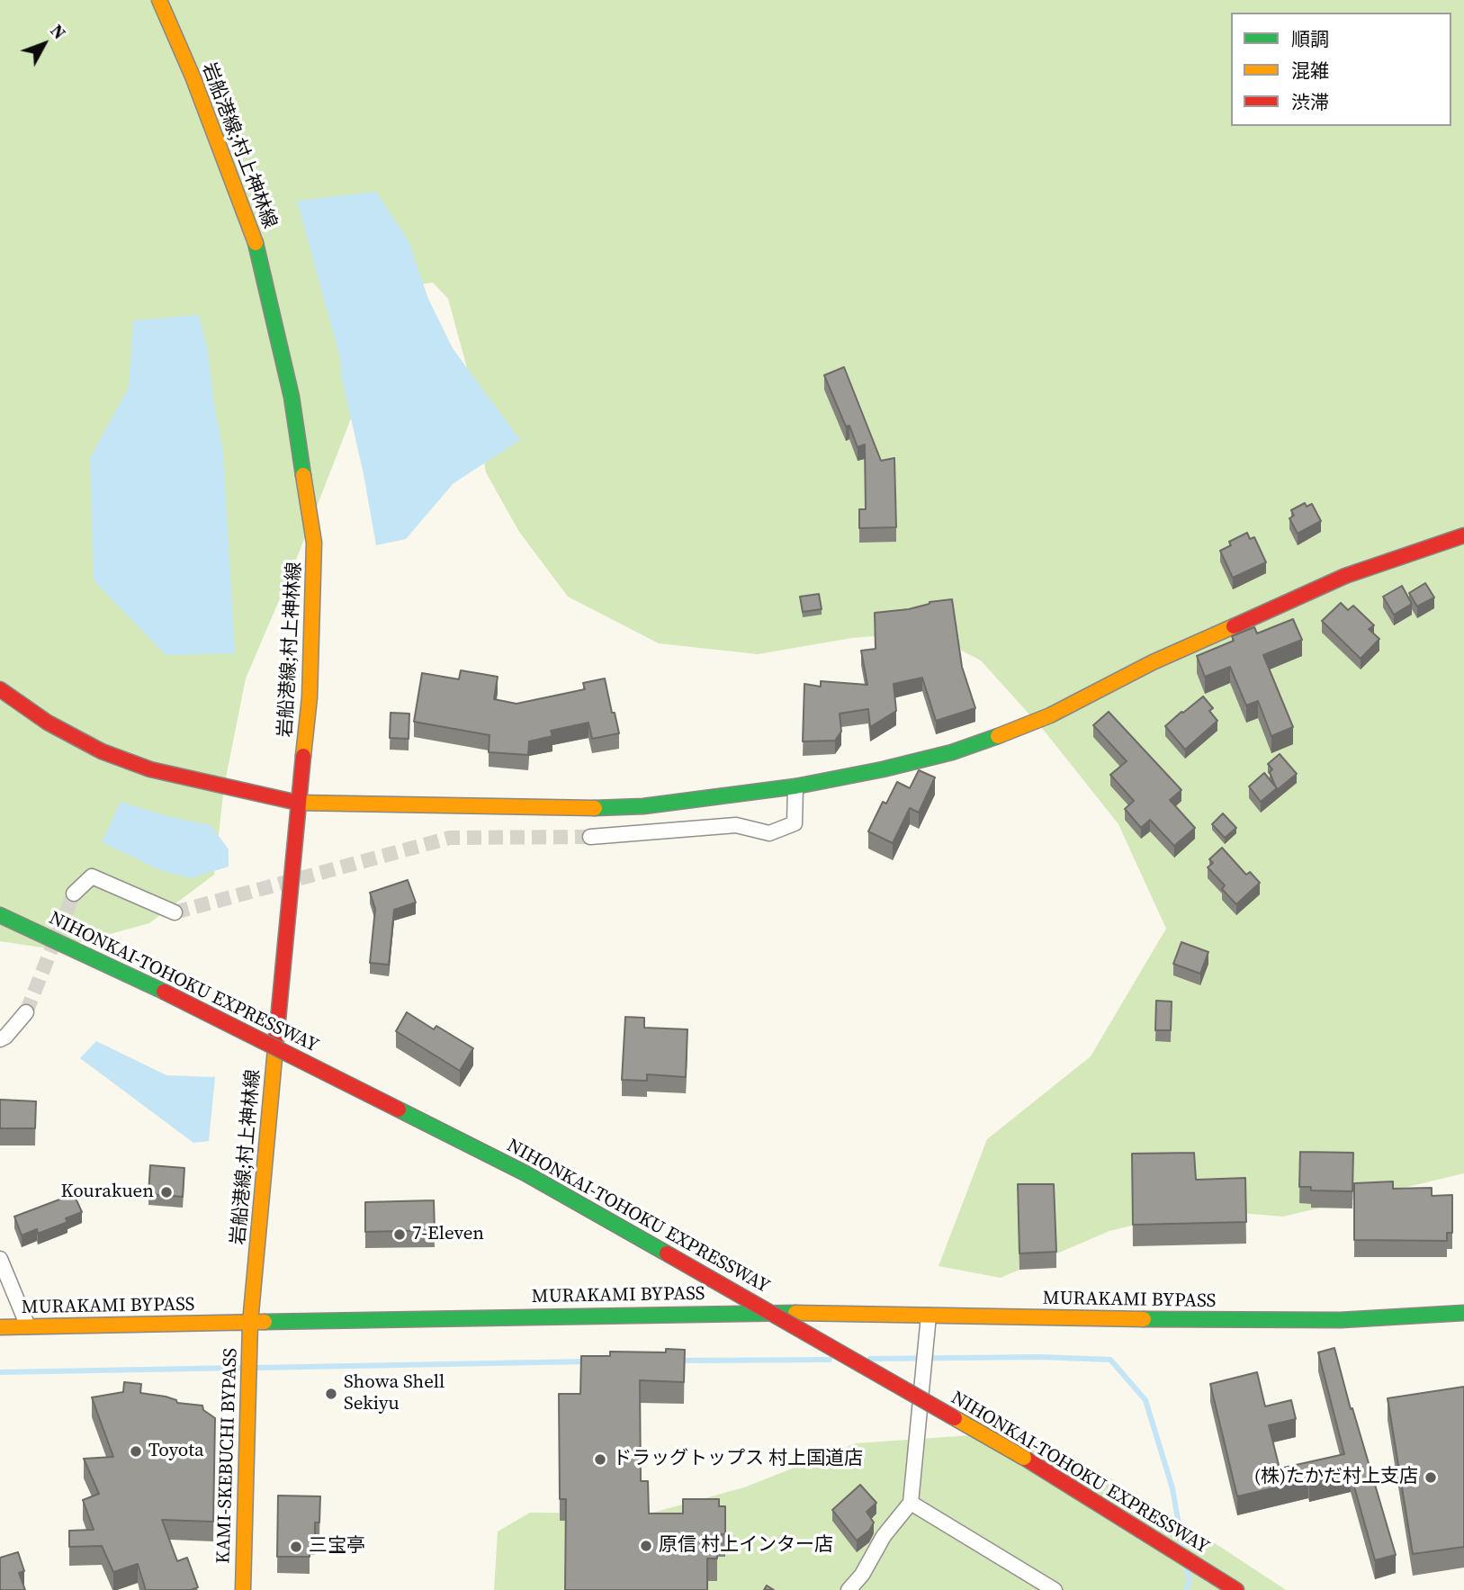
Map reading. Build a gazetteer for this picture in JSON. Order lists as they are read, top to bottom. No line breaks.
{"streets":{"main road":["岩船港線;村上神林線","NIHONKAI-TOHOKU EXPRESSWAY","MURAKAMI BYPASS","KAMI-SKEBUCHI BYPASS"]},"crossings":[["岩船港線;村上神林線","MURAKAMI BYPASS"],["岩船港線;村上神林線","KAMI-SKEBUCHI BYPASS"],["MURAKAMI BYPASS","KAMI-SKEBUCHI BYPASS"]],"places":["Kourakuen","7-Eleven","Showa Shell Sekiyu","Toyota","ドラッグトップス 村上国道店","(株)たかだ村上支店","原信 村上インター店","三宝亭"],"legend":["順調","混雑","渋滞"],"north":"top right"}
